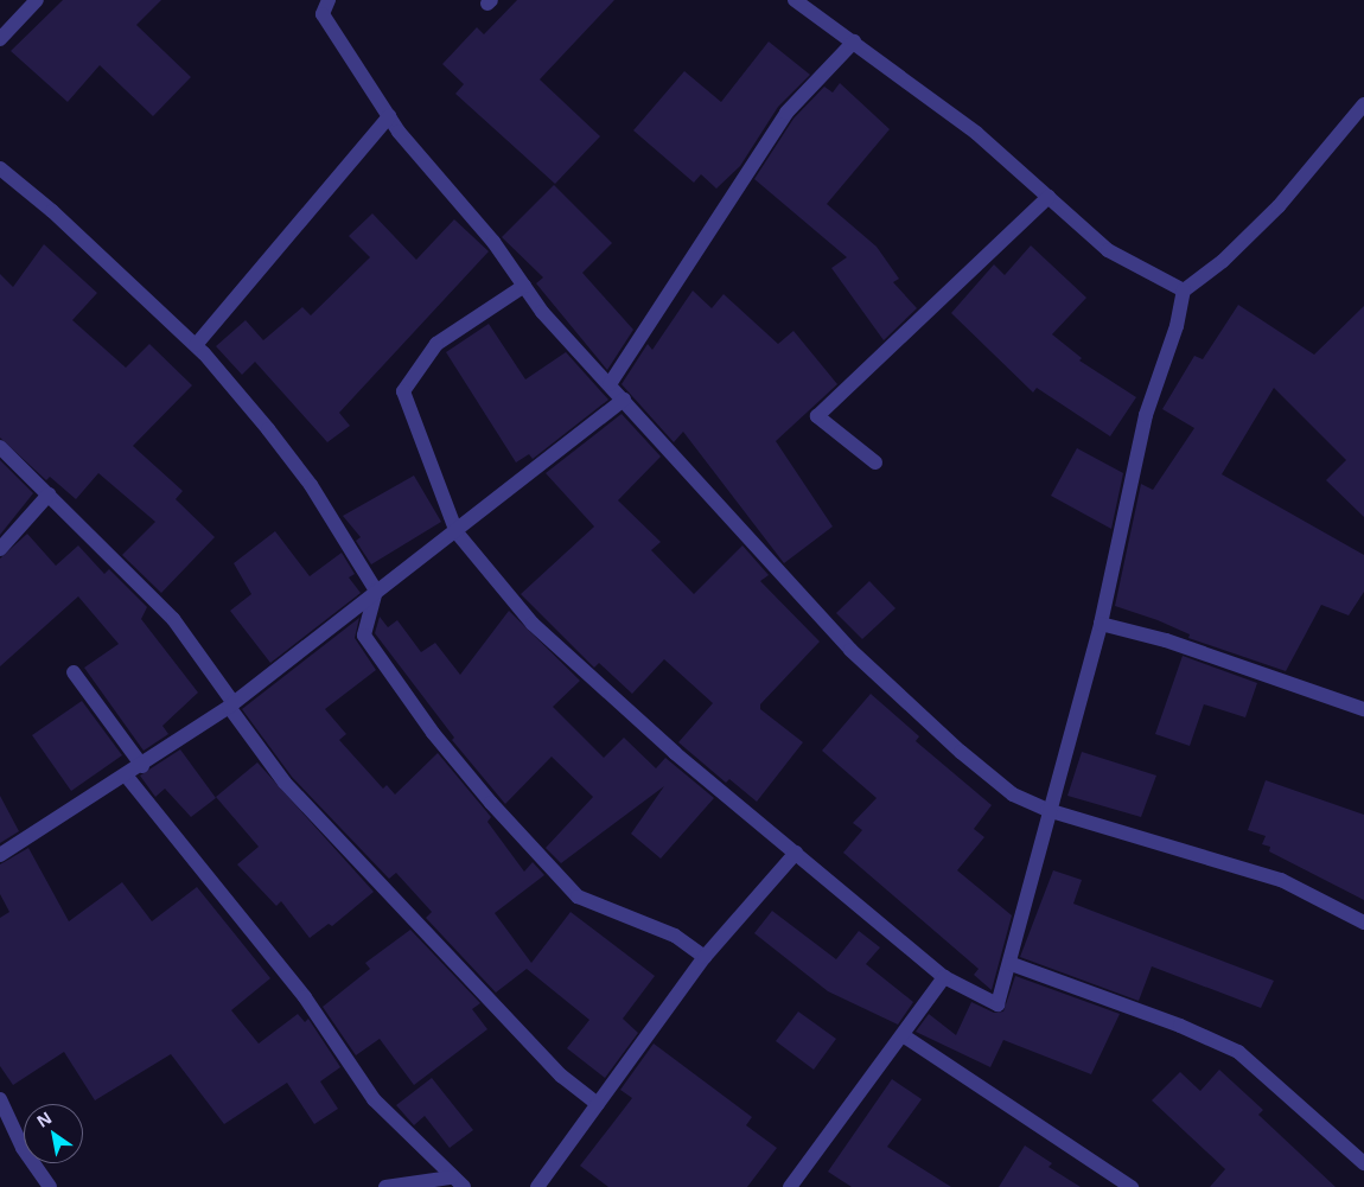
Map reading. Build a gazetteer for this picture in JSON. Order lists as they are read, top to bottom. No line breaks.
{"north":"top left"}
